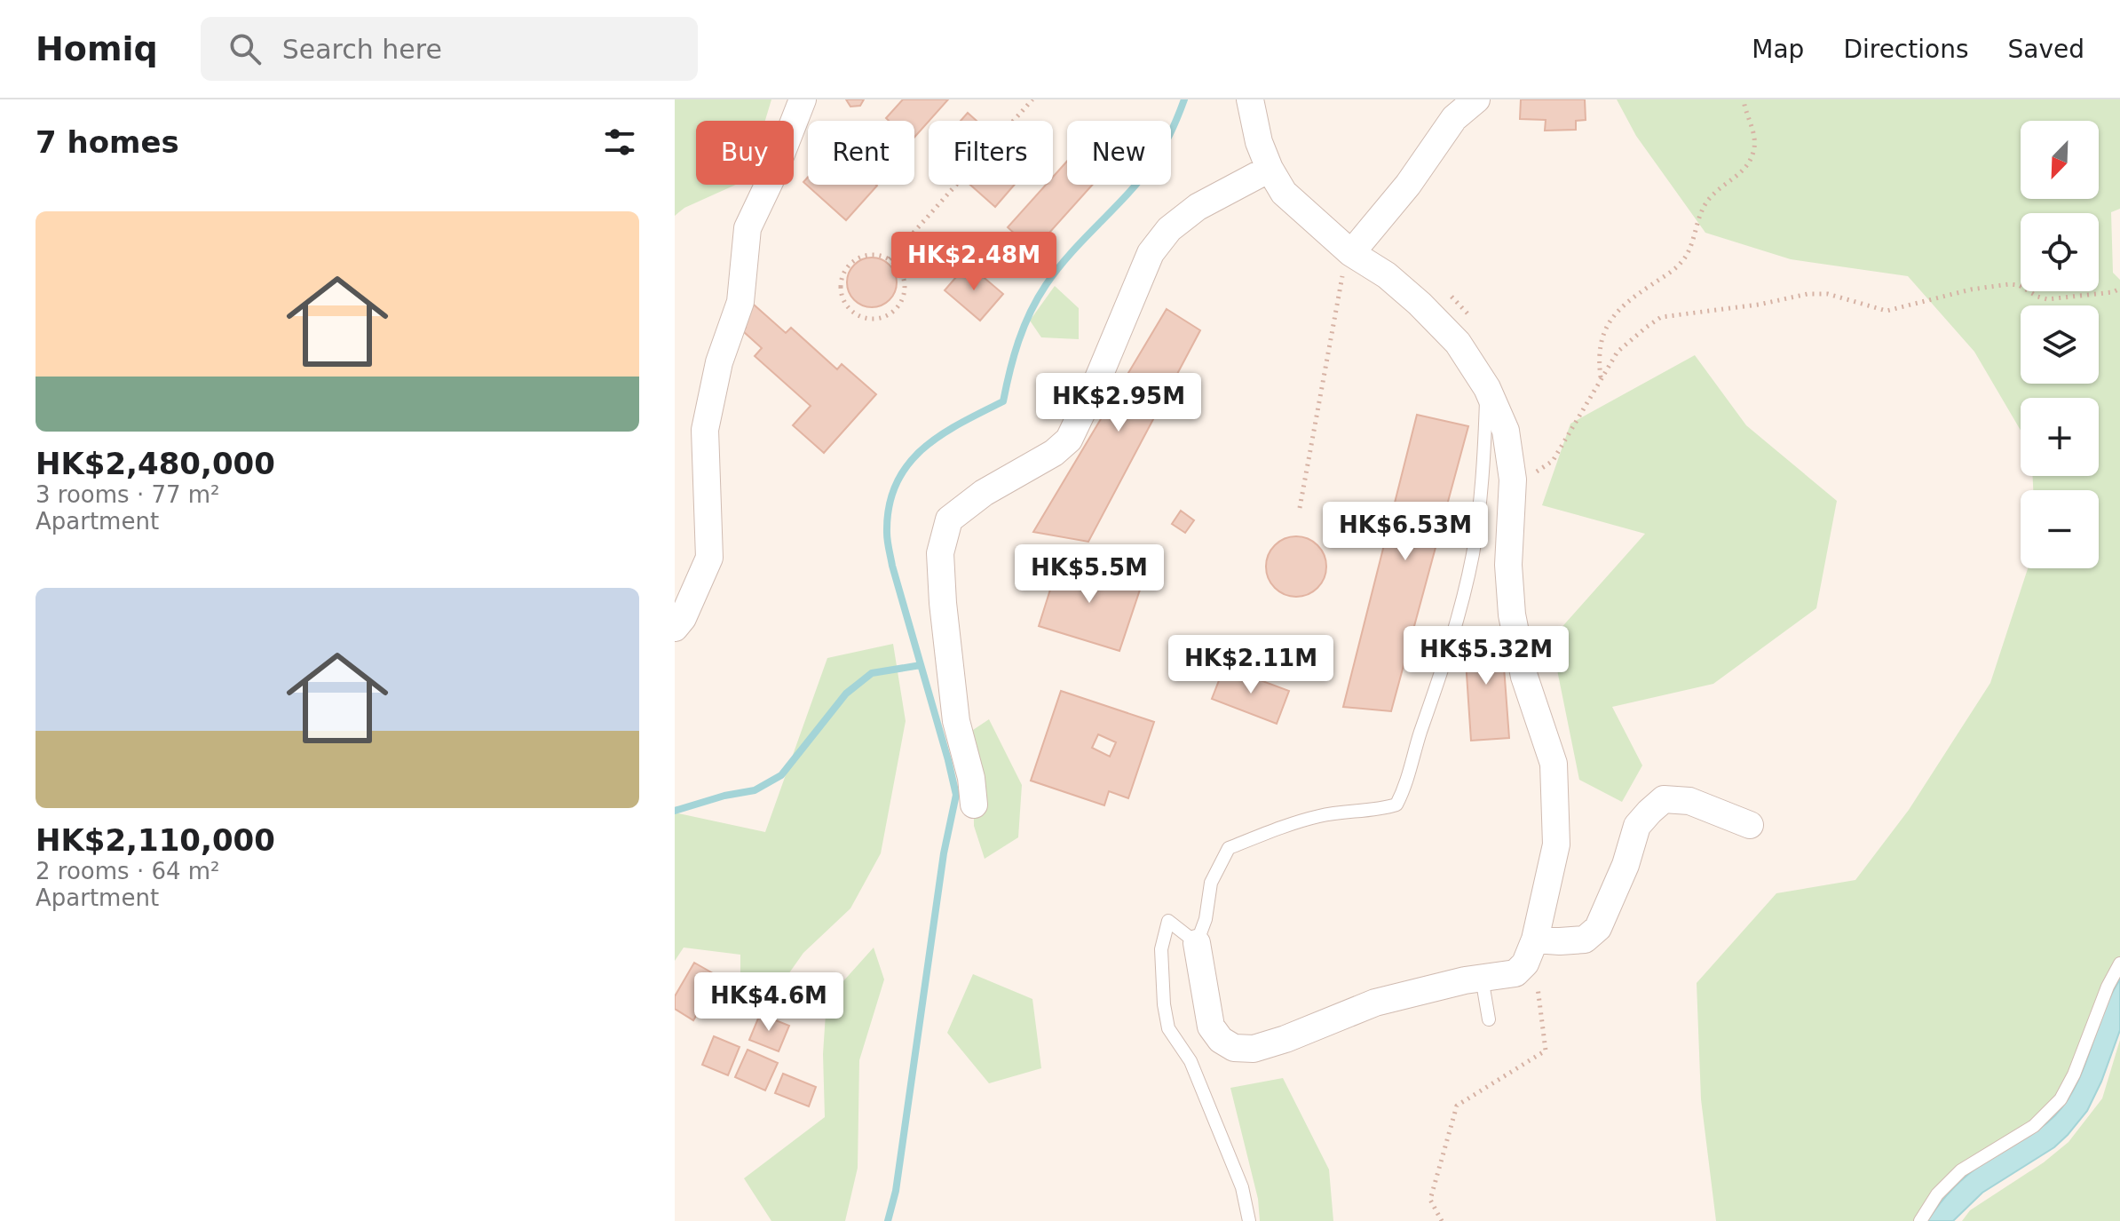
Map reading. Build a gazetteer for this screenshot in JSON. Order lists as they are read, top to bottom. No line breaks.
{"north":"bottom left","page":{"header":"Homiq","search":"Search here","nav":["Map","Directions","Saved"],"heading":"7 homes","map_buttons":["+","−"],"chip":["Buy","Rent","Filters","New"],"list":[{"name":"HK$2,480,000","note":"3 rooms · 77 m² · Apartment"},{"name":"HK$2,110,000","note":"2 rooms · 64 m² · Apartment"}],"price":["HK$2.48M","HK$2.95M","HK$6.53M","HK$5.5M","HK$5.32M","HK$2.11M","HK$4.6M"]}}
